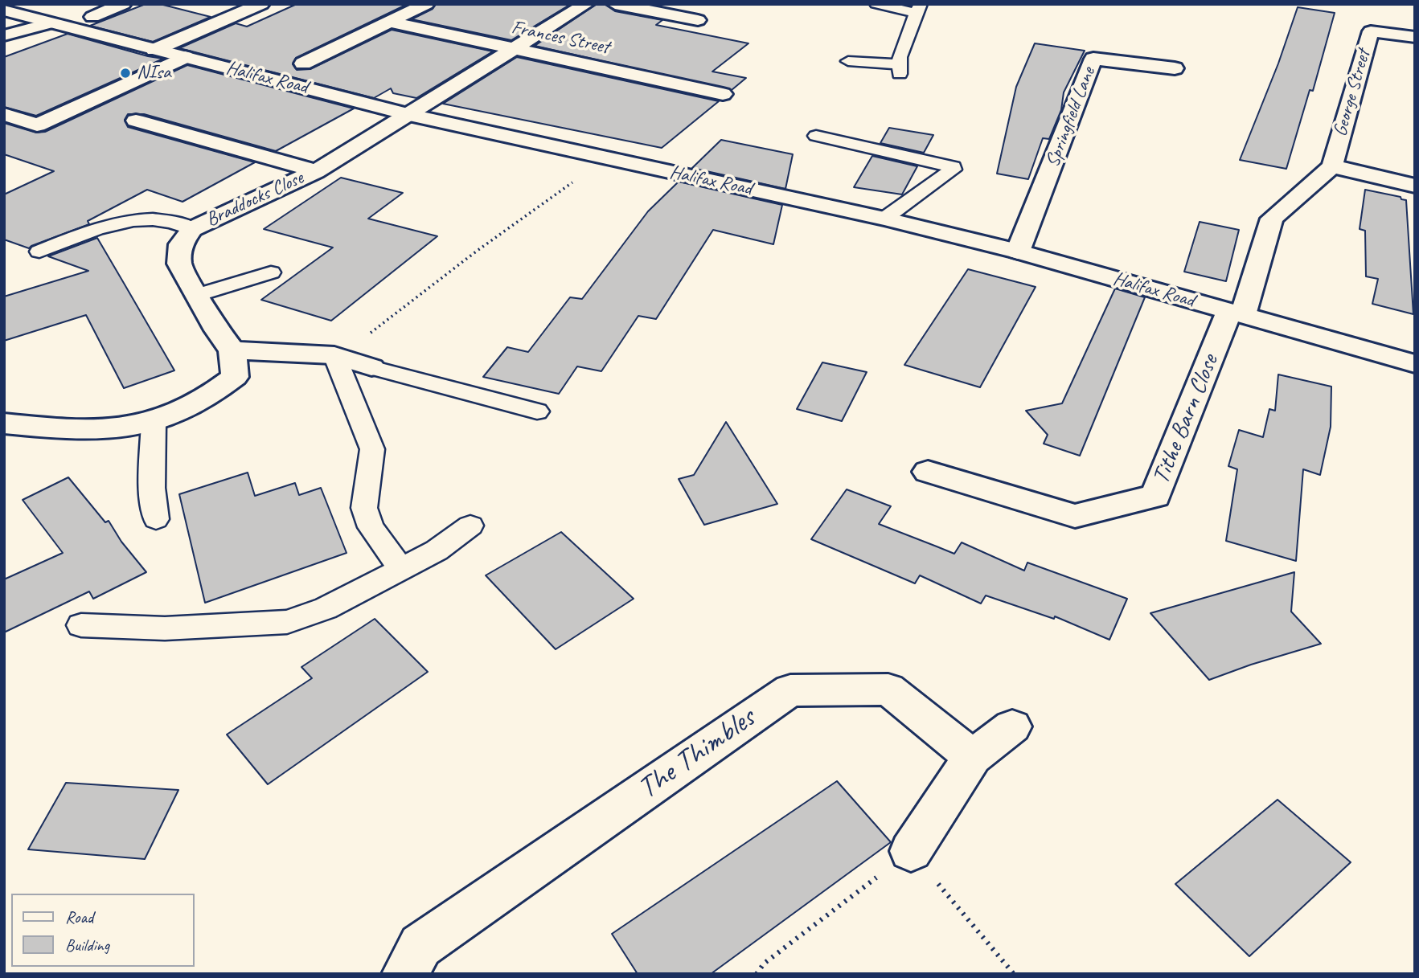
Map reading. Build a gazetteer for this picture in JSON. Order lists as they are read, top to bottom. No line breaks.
{"streets":{"main road":["Frances Street","Halifax Road","George Street","Springfield Lane","Braddocks Close","Tithe Barn Close","The Thimbles"]},"crossings":[["Frances Street","Braddocks Close"],["Halifax Road","George Street"],["Halifax Road","Springfield Lane"],["Halifax Road","Braddocks Close"],["Halifax Road","Tithe Barn Close"],["George Street","Tithe Barn Close"]],"places":["NIsa"],"legend":["Road","Building"]}
